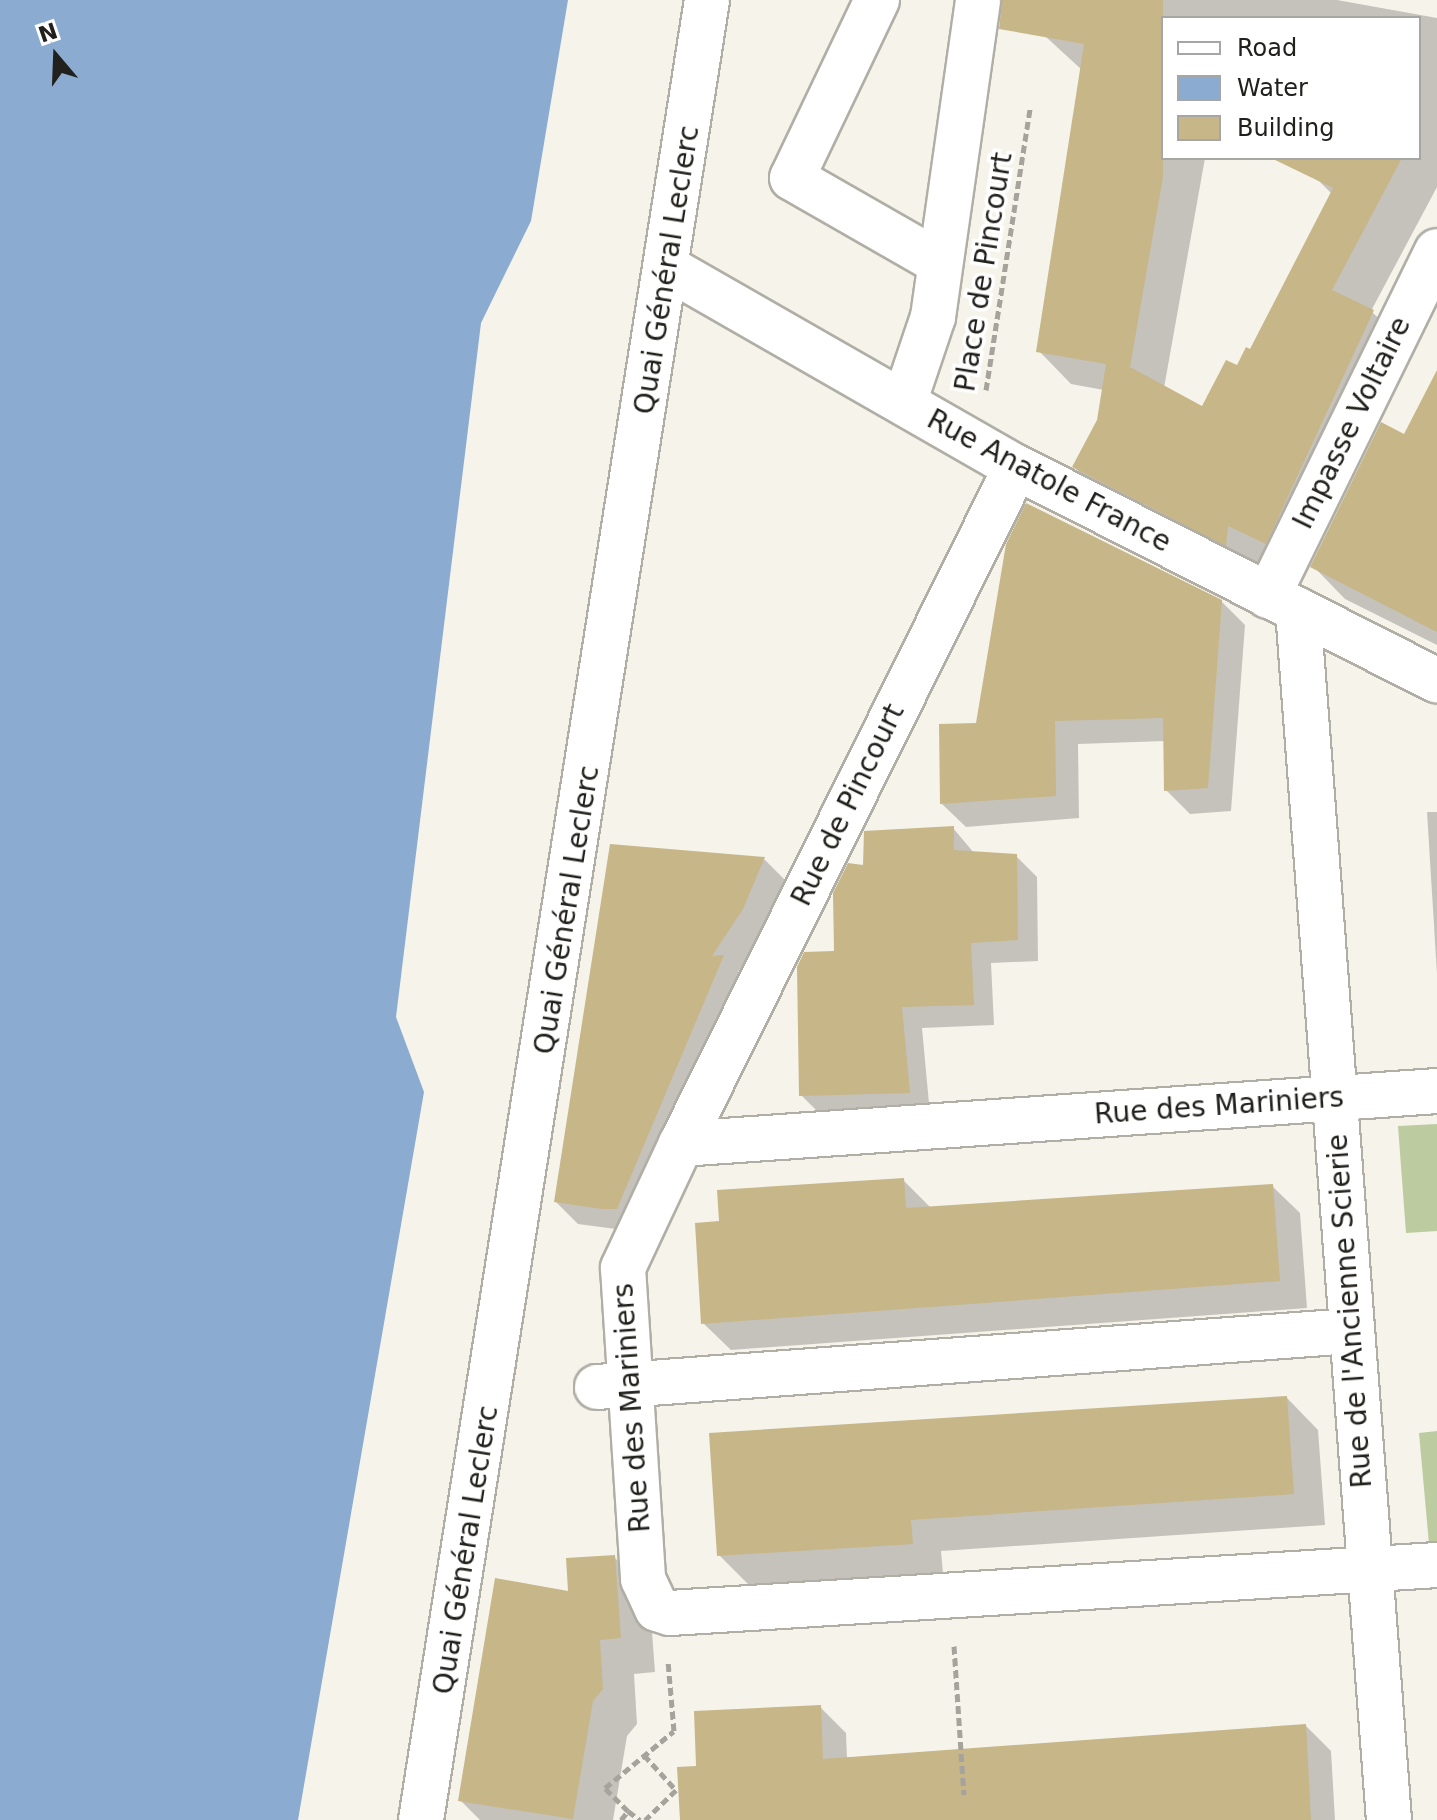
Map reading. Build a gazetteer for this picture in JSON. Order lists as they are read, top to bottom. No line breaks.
{"streets":{"street":["Quai Général Leclerc","Impasse Voltaire","Rue Anatole France","Rue de Pincourt","Rue des Mariniers","Rue de l'Ancienne Scierie"],"path":["Place de Pincourt"]},"crossings":[["Quai Général Leclerc","Rue Anatole France"],["Place de Pincourt","Rue Anatole France"],["Impasse Voltaire","Rue Anatole France"],["Impasse Voltaire","Rue de l'Ancienne Scierie"],["Rue Anatole France","Rue de Pincourt"],["Rue Anatole France","Rue de l'Ancienne Scierie"],["Rue de Pincourt","Rue des Mariniers"],["Rue des Mariniers","Rue de l'Ancienne Scierie"]],"legend":["Road","Water","Building"],"north":"top"}
